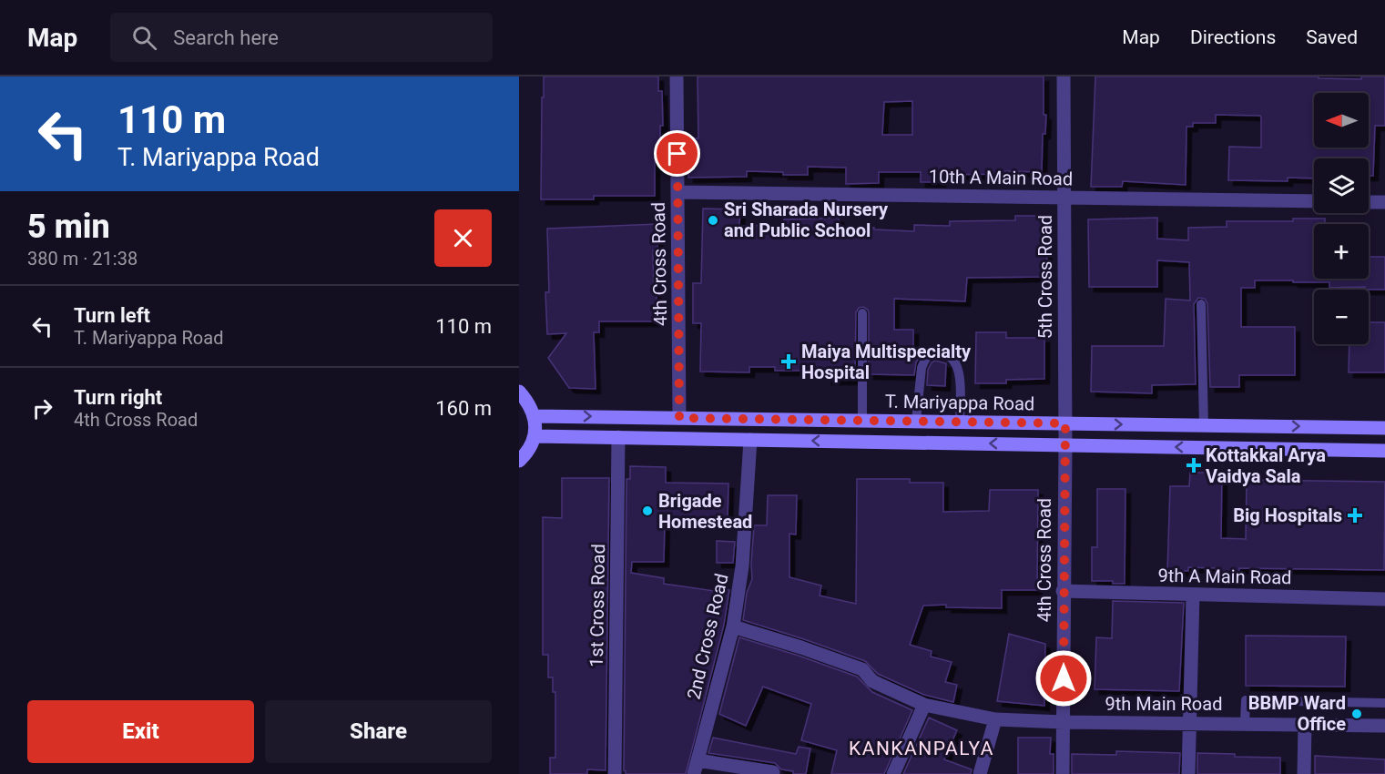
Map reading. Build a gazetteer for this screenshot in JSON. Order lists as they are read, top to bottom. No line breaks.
{"streets":{"main road":["T. Mariyappa Road"],"street":["10th A Main Road","4th Cross Road","5th Cross Road","9th A Main Road","1st Cross Road","2nd Cross Road","9th Main Road"]},"crossings":[["10th A Main Road","4th Cross Road"],["10th A Main Road","5th Cross Road"],["4th Cross Road","5th Cross Road"],["4th Cross Road","T. Mariyappa Road"],["4th Cross Road","9th A Main Road"],["4th Cross Road","9th Main Road"],["5th Cross Road","T. Mariyappa Road"],["2nd Cross Road","9th Main Road"]],"districts":["KANKANPALYA"],"places":{"other":["Sri Sharada Nursery and Public School","Brigade Homestead","BBMP Ward Office"],"health":["Maiya Multispecialty Hospital","Kottakkal Arya Vaidya Sala","Big Hospitals"]},"north":"left","page":{"header":"Map","search":"Search here","nav":["Map","Directions","Saved"],"turn":["110 m","T. Mariyappa Road"],"map_buttons":["+","−"],"heading":["5 min","380 m · 21:38"],"list":[{"name":"Turn left","note":"T. Mariyappa Road","value":"110 m"},{"name":"Turn right","note":"4th Cross Road","value":"160 m"}],"buttons":["Exit","Share"]}}
